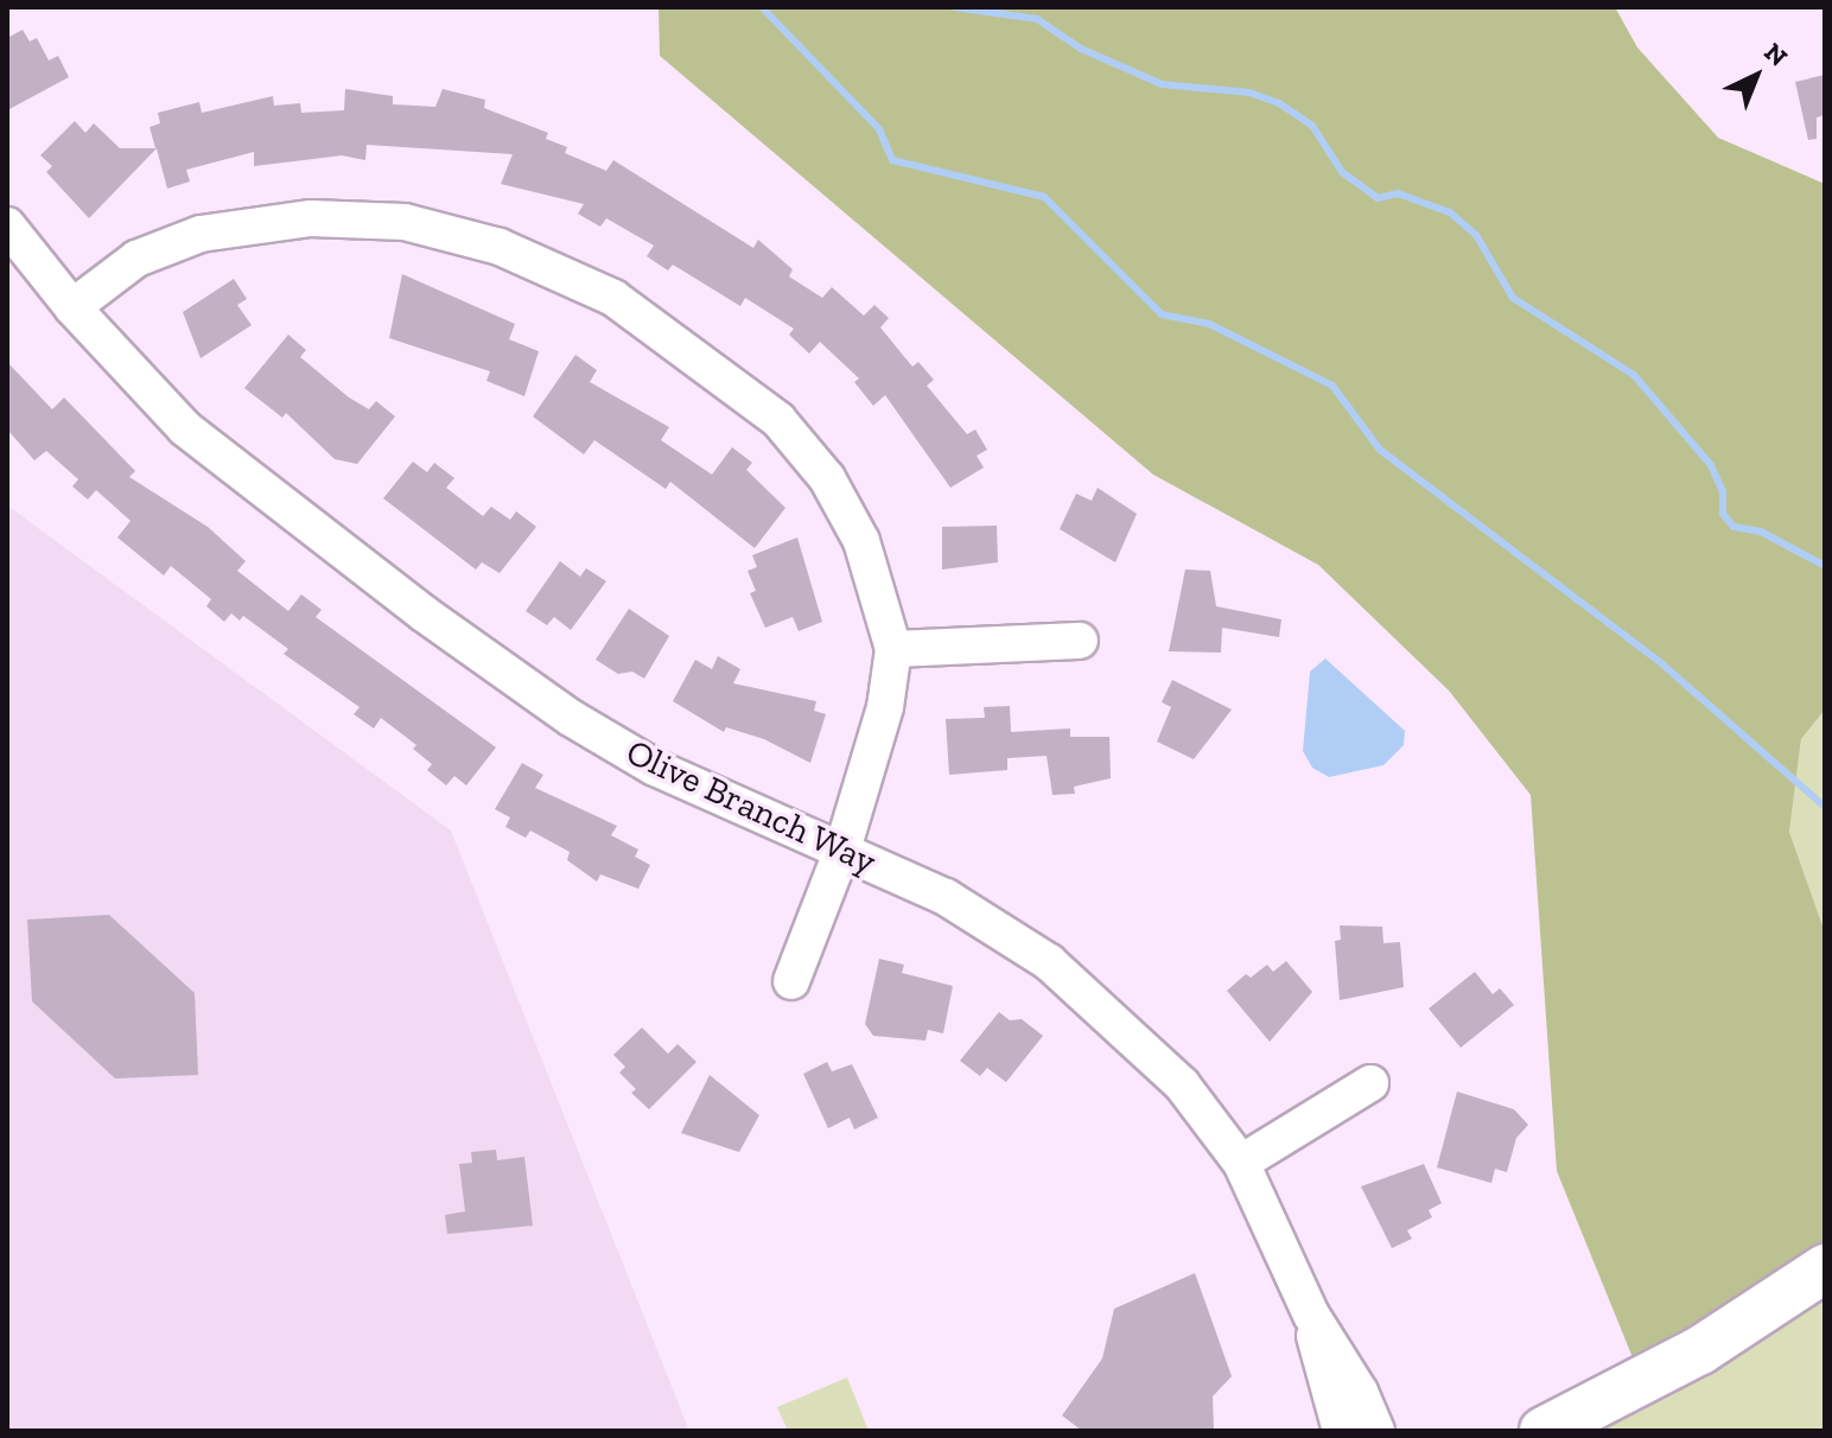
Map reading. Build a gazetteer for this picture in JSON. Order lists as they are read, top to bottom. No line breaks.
{"streets":{"street":["Olive Branch Way"]},"north":"top right"}
